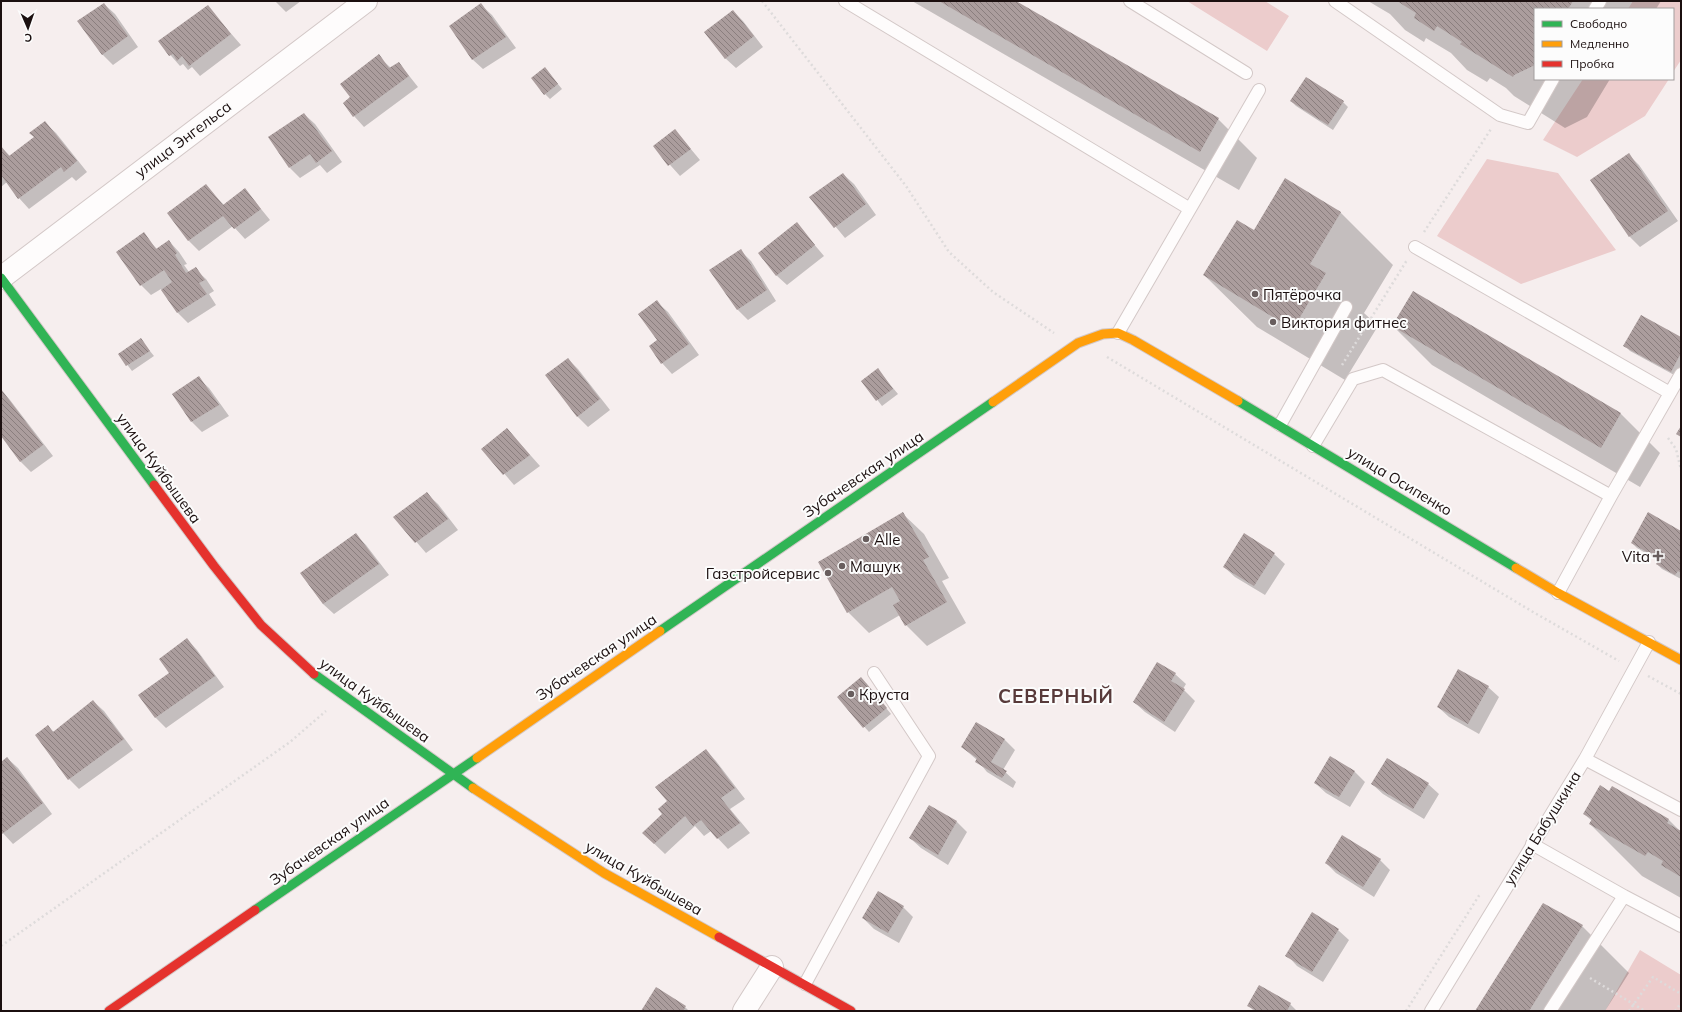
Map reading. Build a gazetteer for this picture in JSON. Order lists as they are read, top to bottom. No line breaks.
{"streets":{"street":["улица Энгельса","улица Куйбышева","Зубачевская улица","улица Осипенко"],"lane":["улица Бабушкина"]},"crossings":[["улица Энгельса","улица Куйбышева"],["улица Куйбышева","Зубачевская улица"],["Зубачевская улица","улица Осипенко"],["улица Осипенко","улица Бабушкина"]],"districts":["СЕВЕРНЫЙ"],"places":{"other":["Пятёрочка","Виктория фитнес","Alle","Машук","Газстройсервис","Круста"],"health":["Vita"]},"legend":["Свободно","Медленно","Пробка"],"north":"bottom"}
